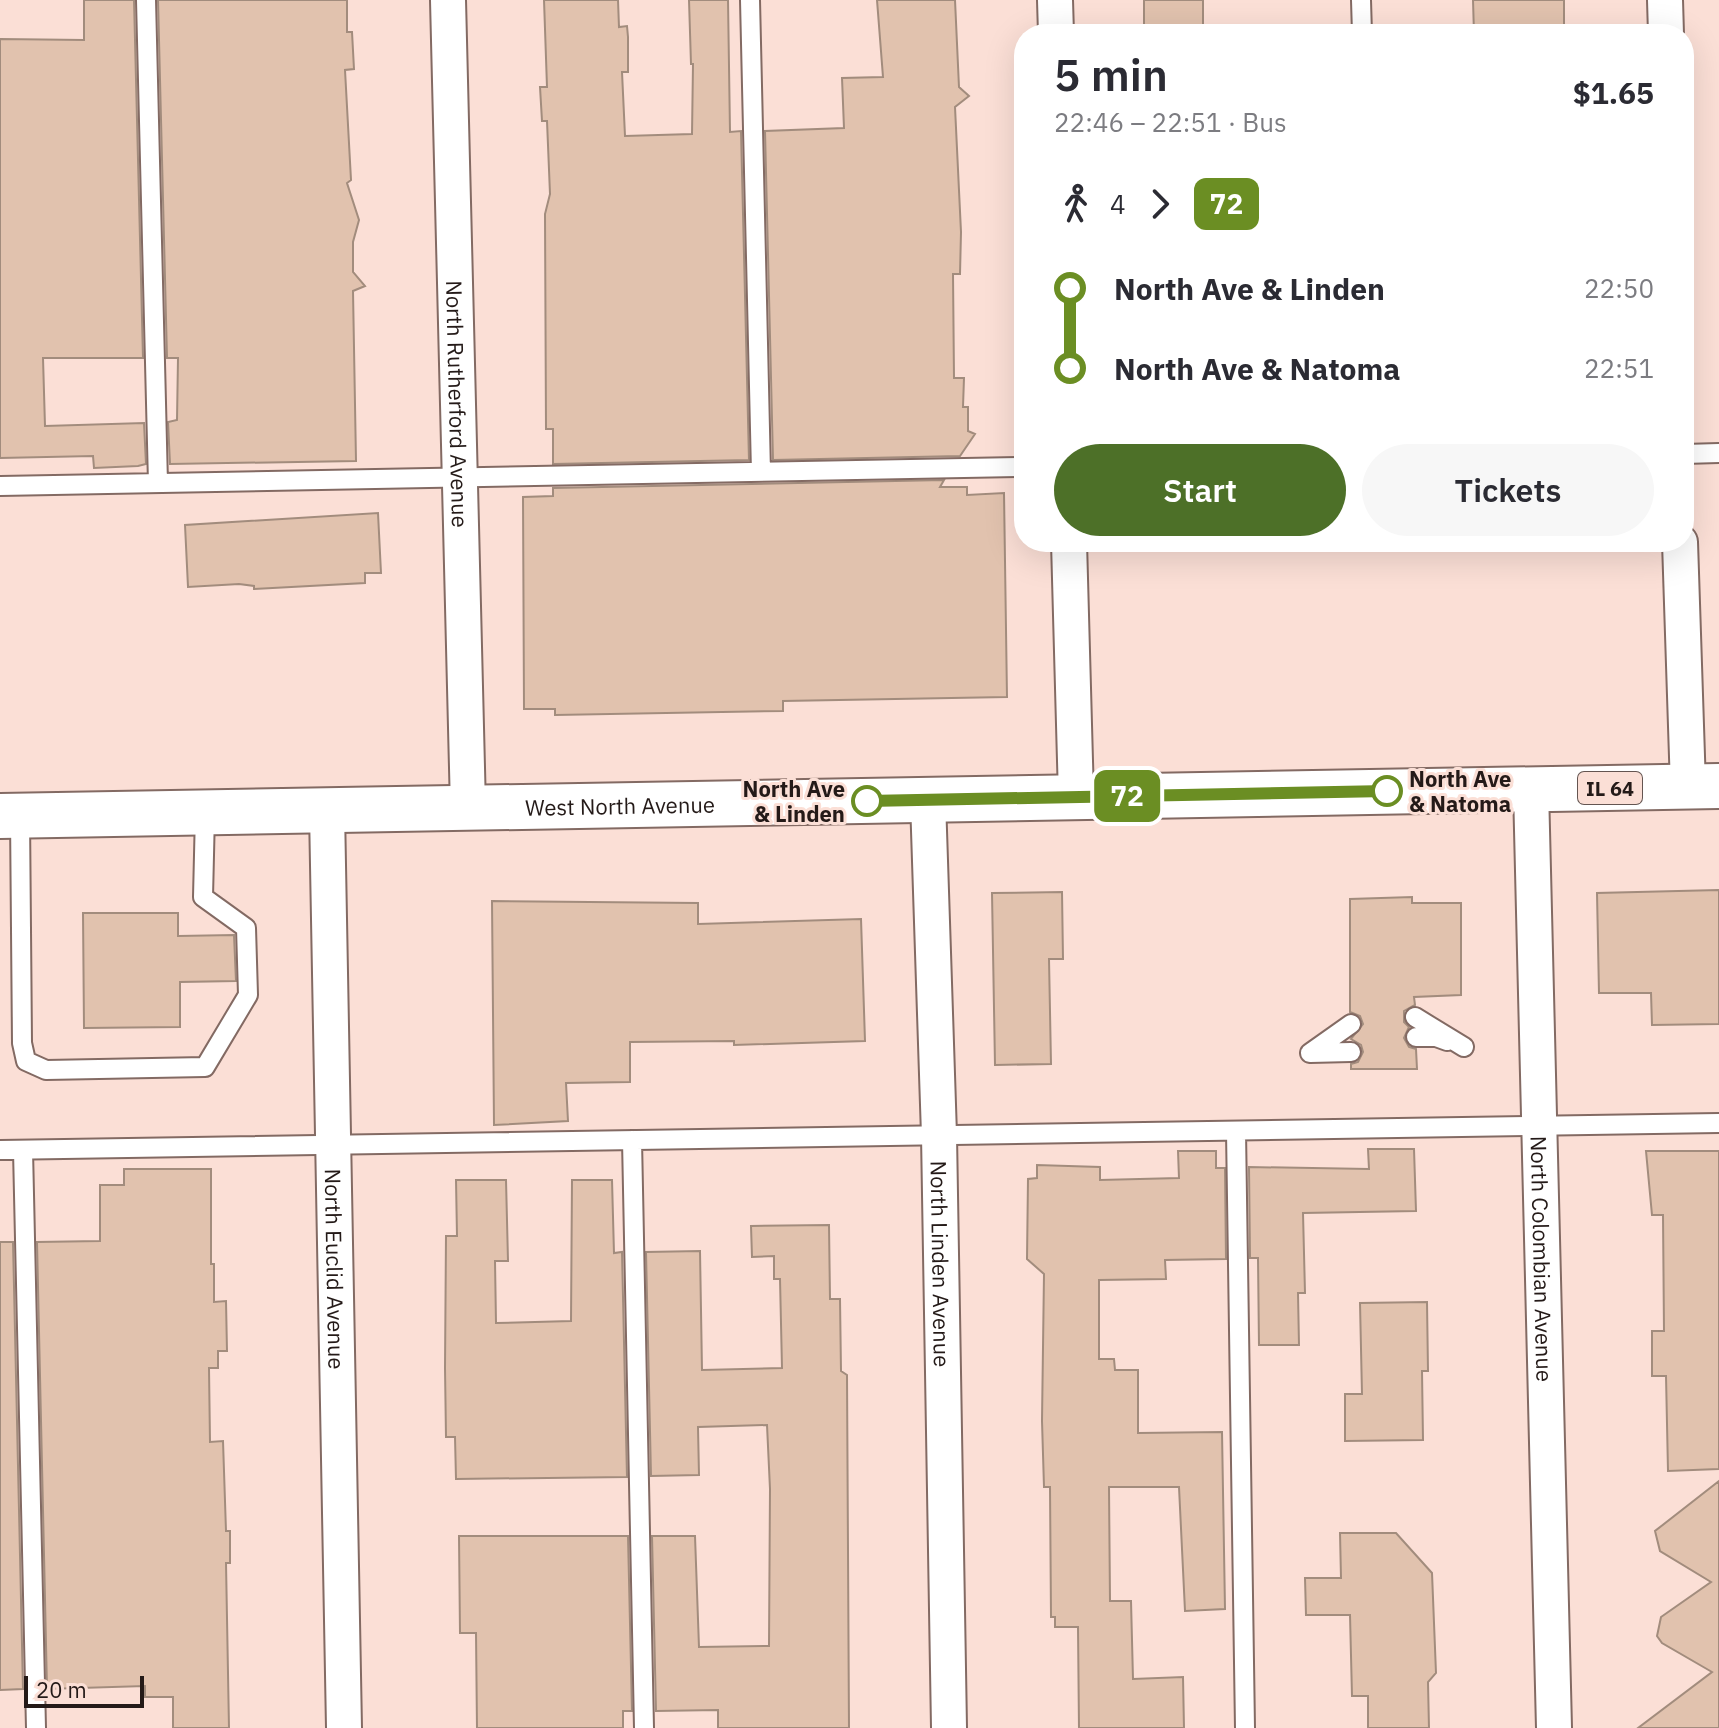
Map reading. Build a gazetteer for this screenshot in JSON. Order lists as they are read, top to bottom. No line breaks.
{"streets":{"main road":["IL 64","West North Avenue"],"street":["North Rutherford Avenue","North Colombian Avenue","North Linden Avenue","North Euclid Avenue"]},"crossings":[["North Rutherford Avenue","West North Avenue"],["West North Avenue","North Colombian Avenue"],["West North Avenue","North Linden Avenue"],["West North Avenue","North Euclid Avenue"]],"places":["North Ave & Natoma","North Ave & Linden"],"lines":["bus line 72"],"scale_bar":"20 m","page":{"on_map":"72","heading":["5 min","22:46 – 22:51 · Bus","$1.65"],"legs":["4","72"],"list":[{"name":"North Ave & Linden","value":"22:50"},{"name":"North Ave & Natoma","value":"22:51"}],"buttons":["Start","Tickets"],"scale":"20 m"}}
